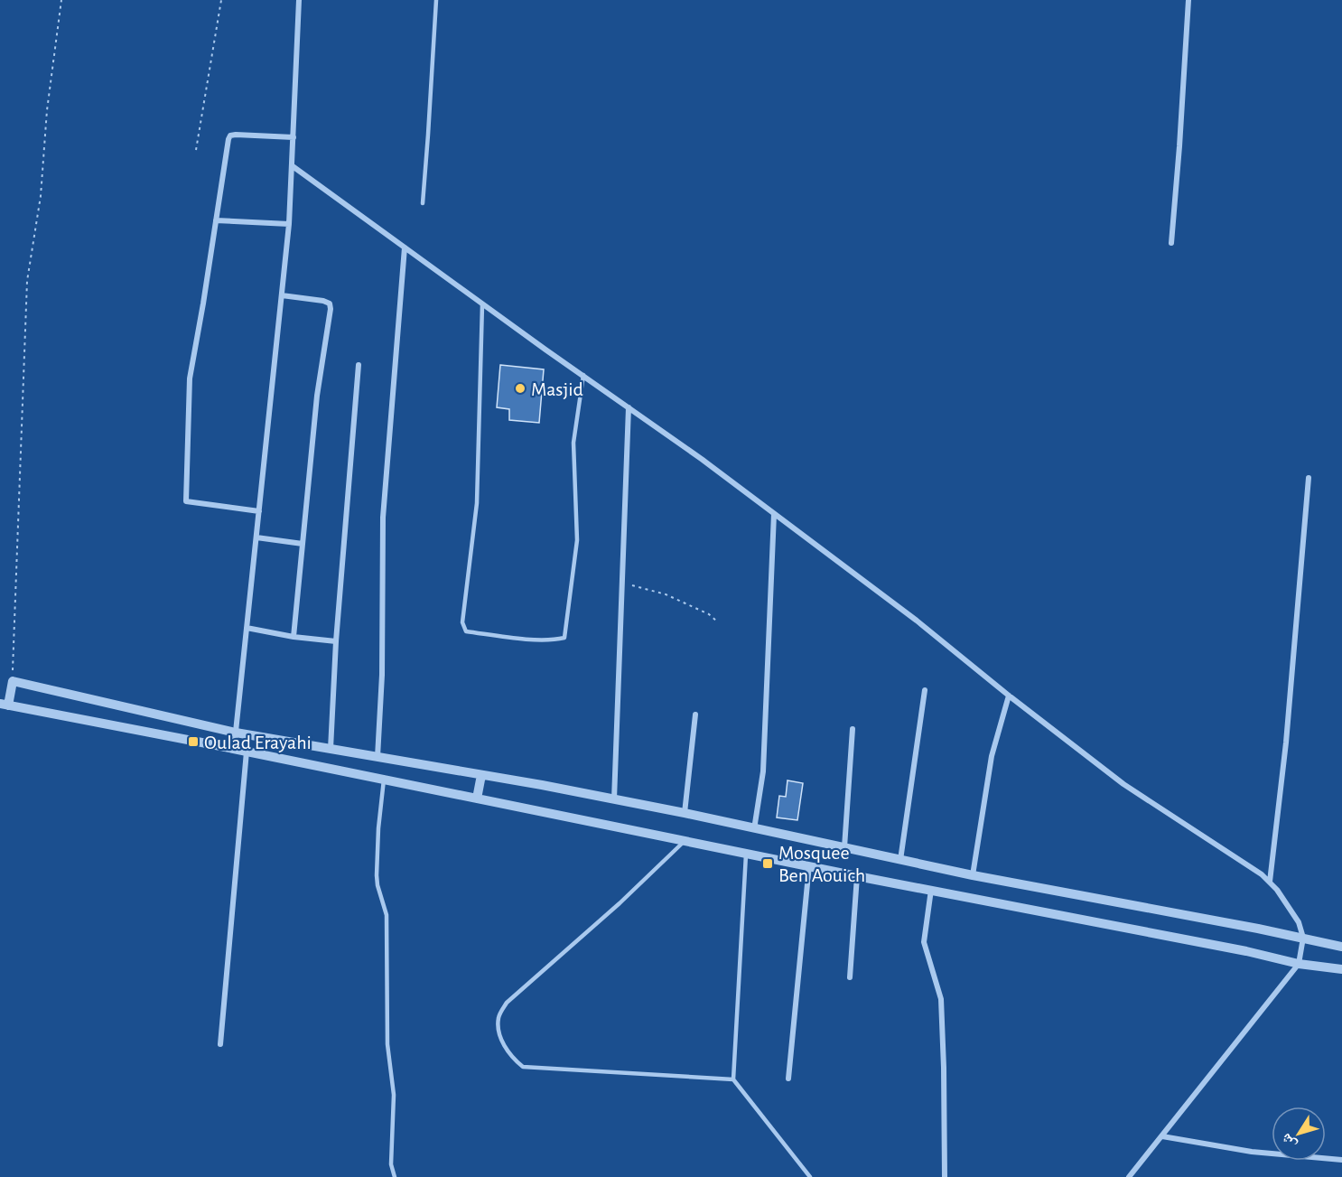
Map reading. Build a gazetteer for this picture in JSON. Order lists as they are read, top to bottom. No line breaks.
{"places":{"other":["Masjid"],"transit":["Oulad Erayahi","Mosquee Ben Aouich"]},"north":"bottom left"}
